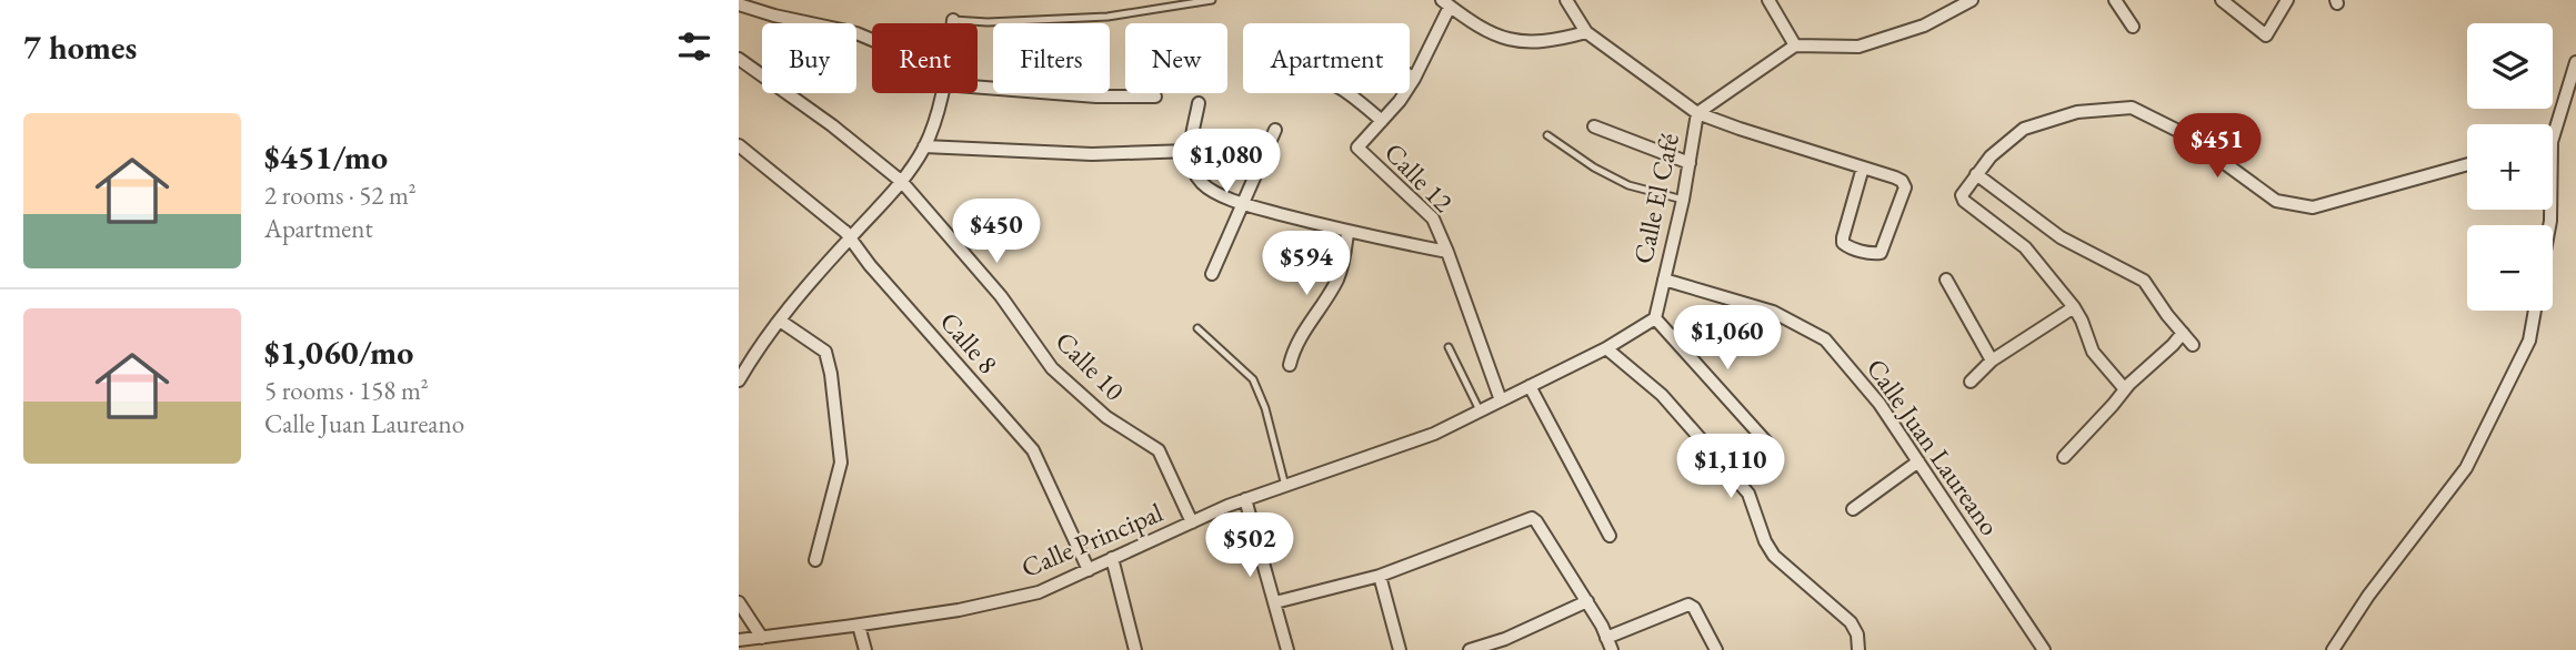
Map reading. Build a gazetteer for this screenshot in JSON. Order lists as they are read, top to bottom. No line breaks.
{"streets":{"street":["Calle 12","Calle El Café","Calle 8","Calle 10","Calle Juan Laureano","Calle Principal"]},"crossings":[["Calle 12","Calle Principal"],["Calle El Café","Calle Juan Laureano"],["Calle El Café","Calle Principal"],["Calle 8","Calle Principal"],["Calle 10","Calle Principal"]],"page":{"heading":"7 homes","map_buttons":["+","−"],"chip":["Buy","Rent","Filters","New","Apartment"],"list":[{"name":"$451/mo","note":"2 rooms · 52 m² · Apartment"},{"name":"$1,060/mo","note":"5 rooms · 158 m² · Calle Juan Laureano"}],"price":["$451","$1,080","$450","$594","$1,060","$1,110","$502"]}}
